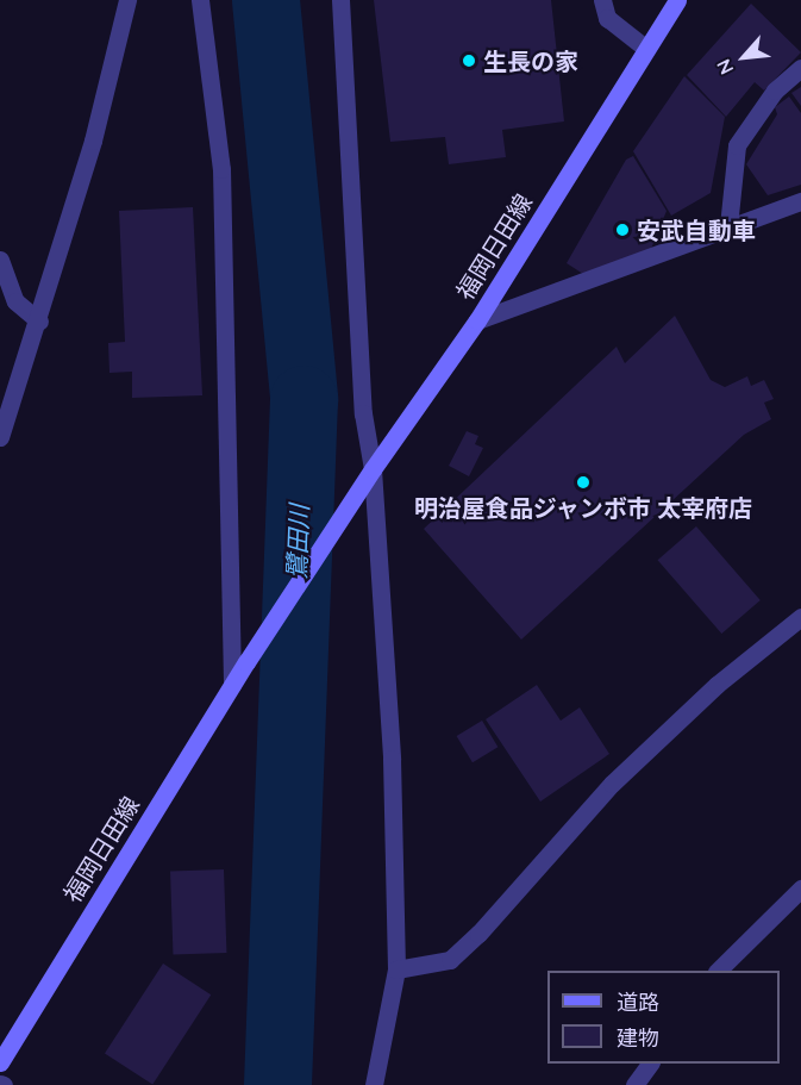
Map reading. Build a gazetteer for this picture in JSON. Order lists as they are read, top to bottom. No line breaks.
{"streets":{"main road":["福岡日田線"]},"water":["鷺田川"],"places":["生長の家","安武自動車","明治屋食品ジャンボ市 太宰府店"],"legend":["道路","建物"],"north":"bottom left"}
